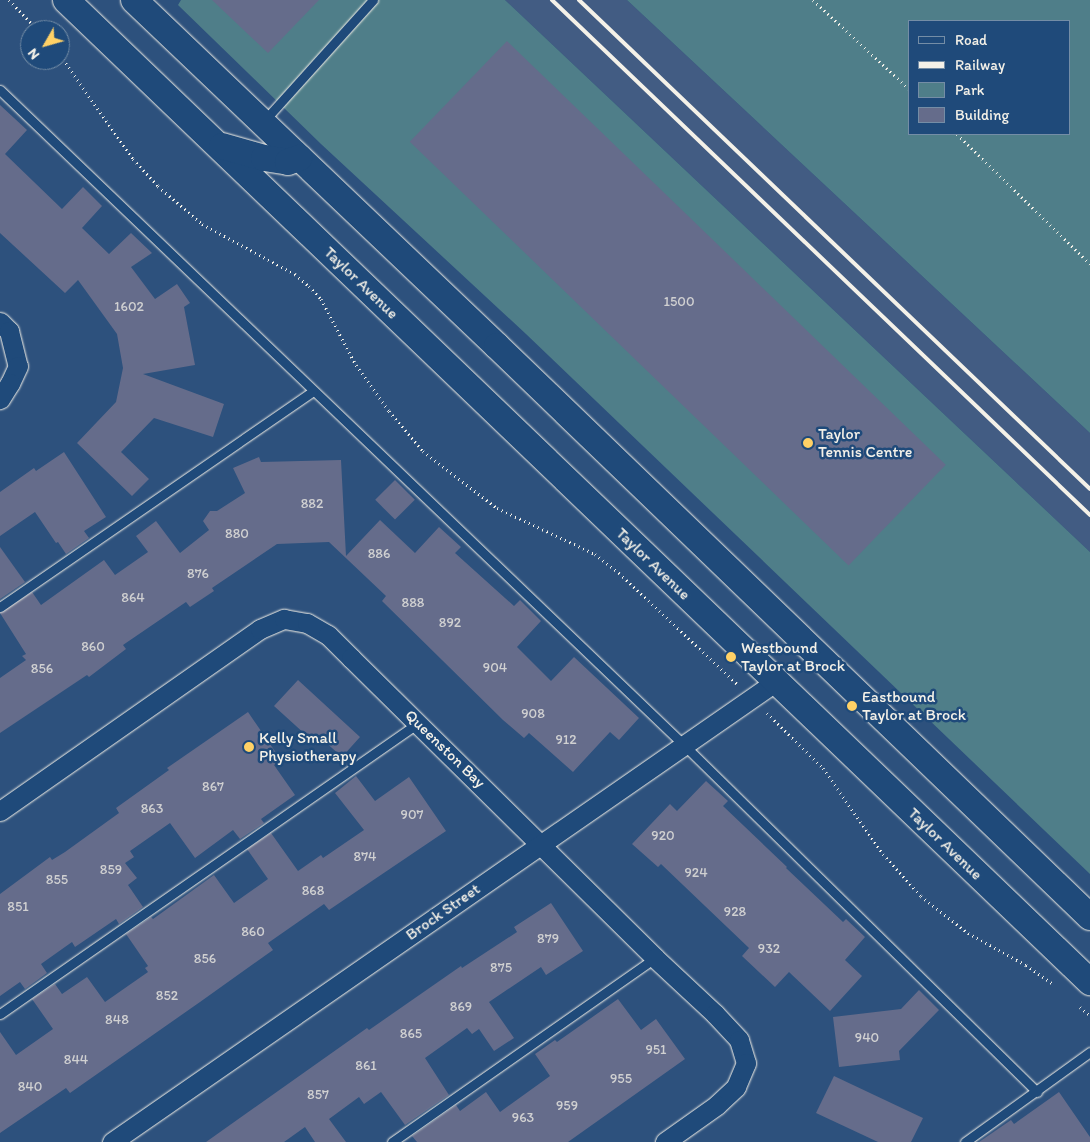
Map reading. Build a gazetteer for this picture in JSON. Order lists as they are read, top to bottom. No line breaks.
{"streets":{"main road":["Taylor Avenue"],"street":["Queenston Bay","Brock Street"]},"crossings":[["Taylor Avenue","Brock Street"],["Queenston Bay","Brock Street"]],"places":["Taylor Tennis Centre","Westbound Taylor at Brock","Eastbound Taylor at Brock","Kelly Small Physiotherapy"],"house_numbers":["1500","1602","882","880","886","876","864","888","892","860","904","856","908","912","867","863","907","920","874","859","924","855","868","851","928","860","879","932","856","875","852","869","848","865","940","951","844","861","955","840","857","959","963"],"legend":["Road","Railway","Park","Building"],"north":"bottom left"}
